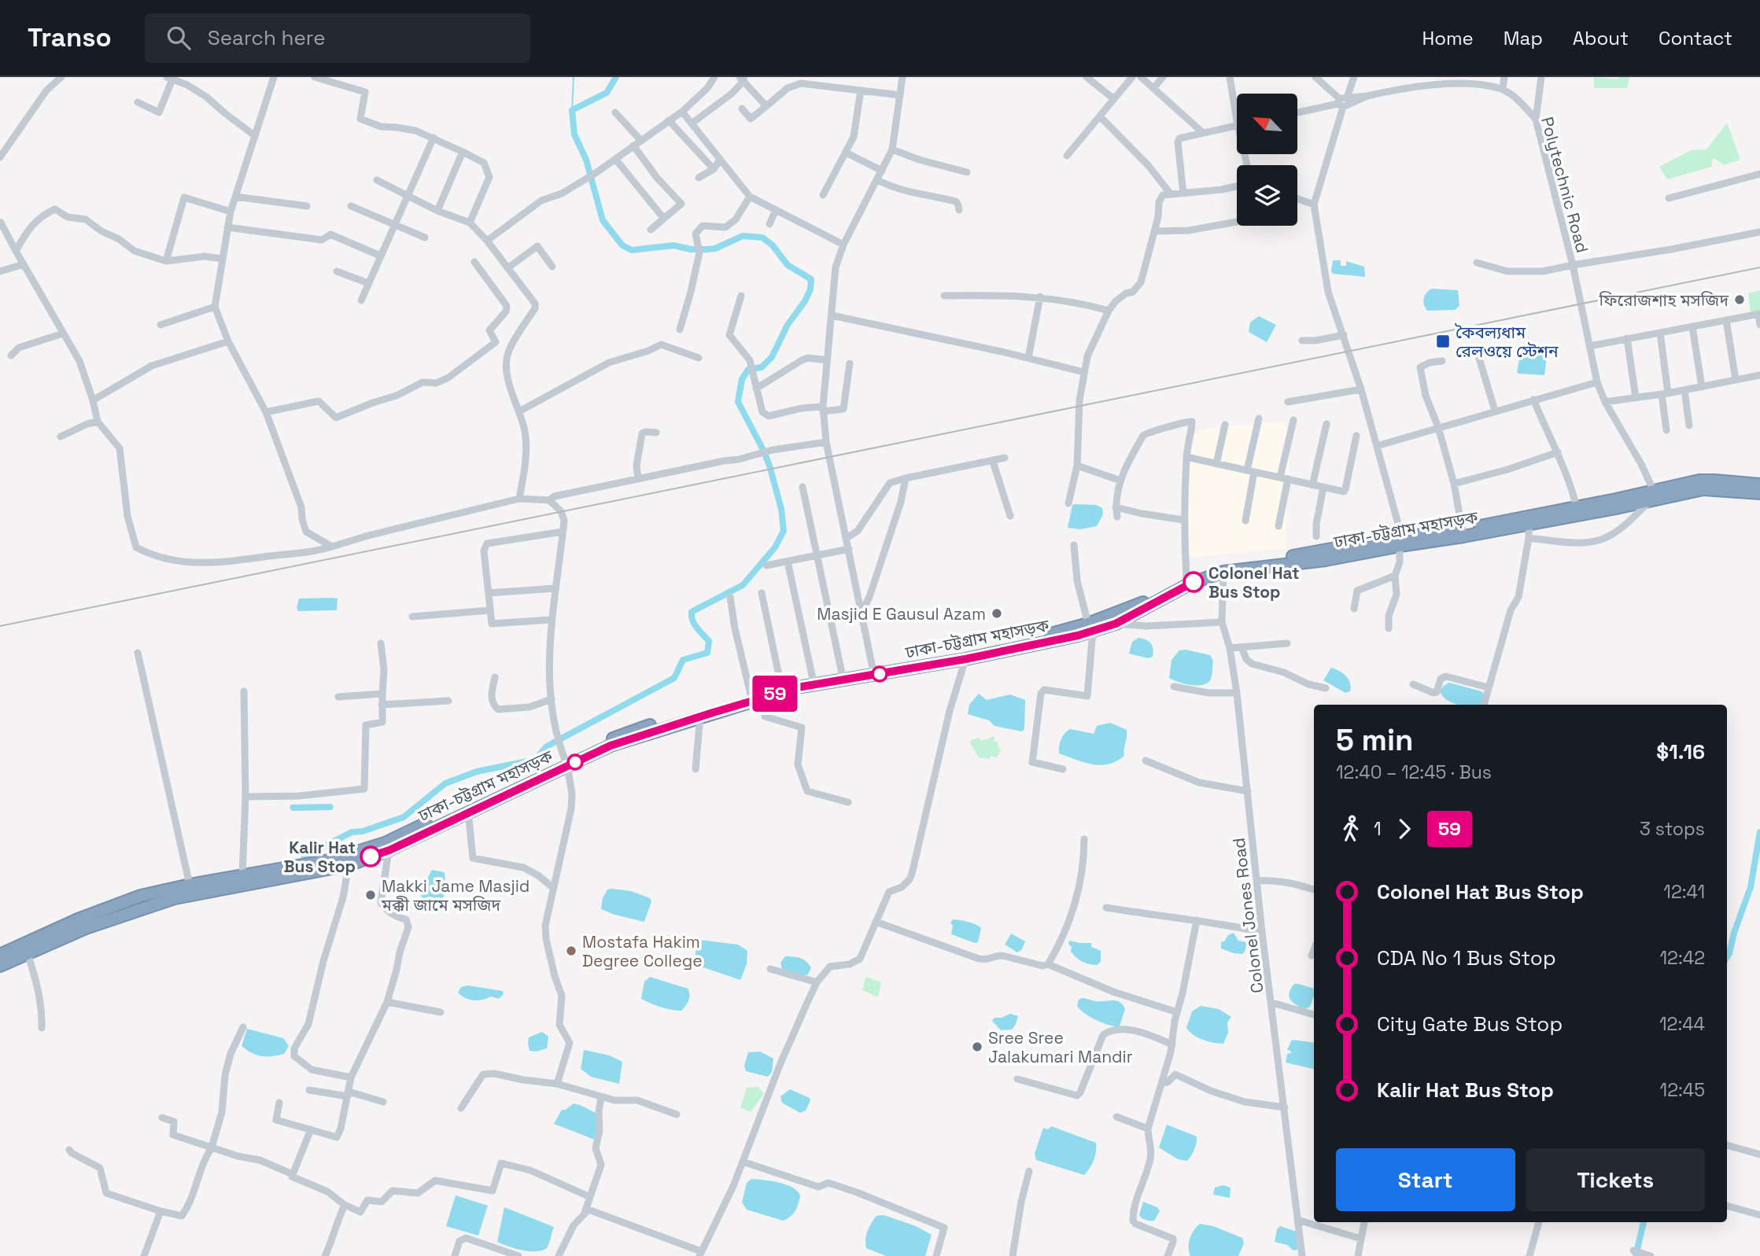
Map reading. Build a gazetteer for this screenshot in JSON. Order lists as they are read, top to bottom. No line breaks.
{"streets":{"highway":["ঢাকা-চট্টগ্রাম মহাসড়ক"],"street":["Polytechnic Road","Colonel Jones Road"]},"crossings":[["Polytechnic Road","ঢাকা-চট্টগ্রাম মহাসড়ক"],["ঢাকা-চট্টগ্রাম মহাসড়ক","Colonel Jones Road"]],"places":{"other":["ফিরোজশাহ মসজিদ","Colonel Hat Bus Stop","Masjid E Gausul Azam","Kalir Hat Bus Stop","Makki Jame Masjid মক্কী জামে মসজিদ","Mostafa Hakim Degree College","Sree Sree Jalakumari Mandir"],"transit":["কৈবল্যধাম রেলওয়ে স্টেশন"]},"lines":["bus line 59"],"north":"top left","page":{"header":"Transo","search":"Search here","nav":["Home","Map","About","Contact"],"on_map":"59","heading":["5 min","12:40 – 12:45 · Bus","$1.16"],"legs":["1","59","3 stops"],"list":[{"name":"Colonel Hat Bus Stop","value":"12:41"},{"name":"CDA No 1 Bus Stop","value":"12:42"},{"name":"City Gate Bus Stop","value":"12:44"},{"name":"Kalir Hat Bus Stop","value":"12:45"}],"buttons":["Start","Tickets"]}}
